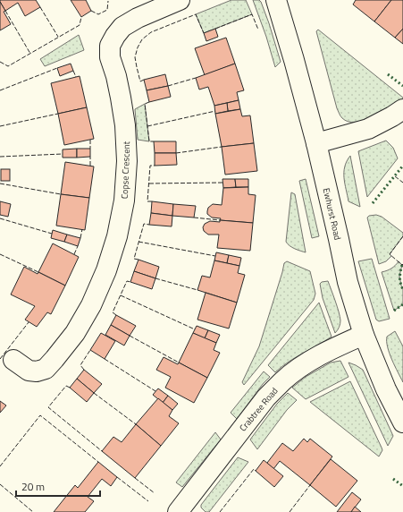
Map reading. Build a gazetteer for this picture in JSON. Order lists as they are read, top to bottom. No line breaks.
{"streets":{"street":["Copse Crescent","Ewhurst Road","Crabtree Road"]},"crossings":[["Ewhurst Road","Crabtree Road"]],"scale_bar":"20 m"}
